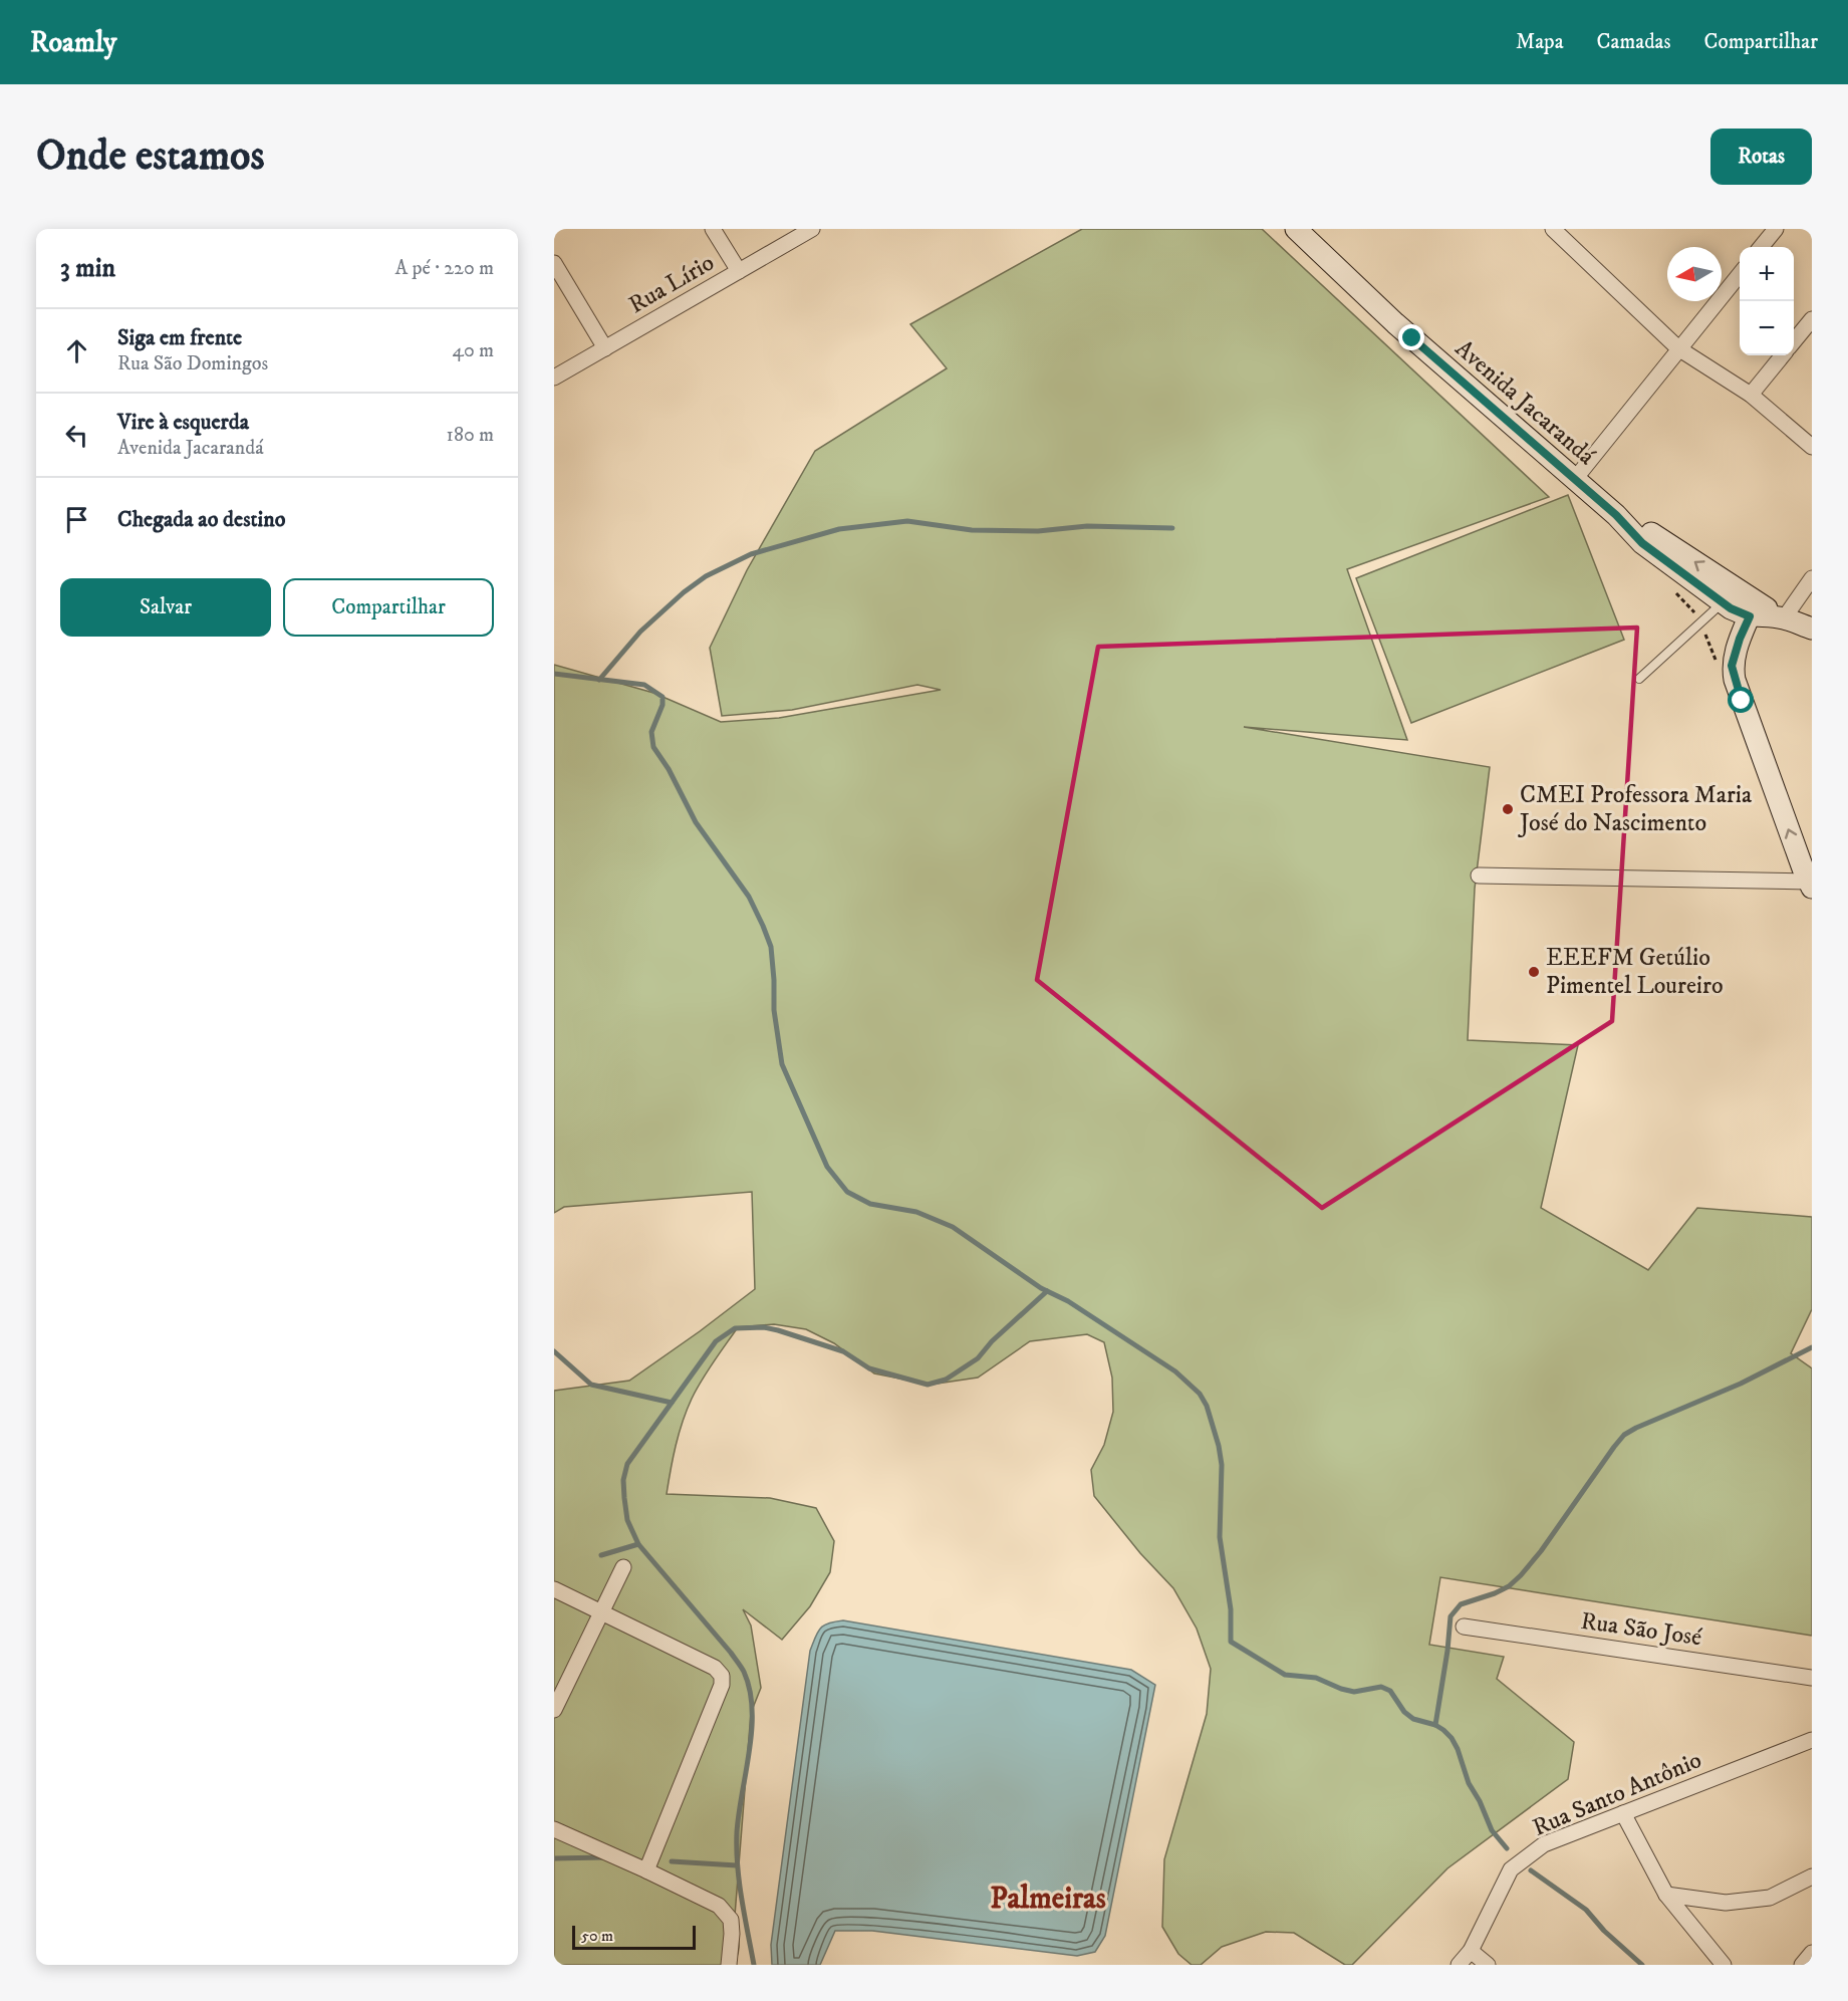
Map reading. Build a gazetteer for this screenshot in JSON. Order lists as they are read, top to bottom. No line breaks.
{"streets":{"main road":["Avenida Jacarandá"],"street":["Rua Lírio","Rua São José","Rua Santo Antônio"]},"districts":["Palmeiras"],"places":["CMEI Professora Maria José do Nascimento","EEEFM Getúlio Pimentel Loureiro"],"scale_bar":"50 m","north":"left","page":{"header":"Roamly","nav":["Mapa","Camadas","Compartilhar"],"buttons":["Rotas",["Salvar","Compartilhar"]],"title":"Onde estamos","heading":["3 min","A pé · 220 m"],"map_buttons":["+","−"],"list":[["Siga em frente","Rua São Domingos","40 m"],["Vire à esquerda","Avenida Jacarandá","180 m"],"Chegada ao destino"],"scale":"50 m"}}
